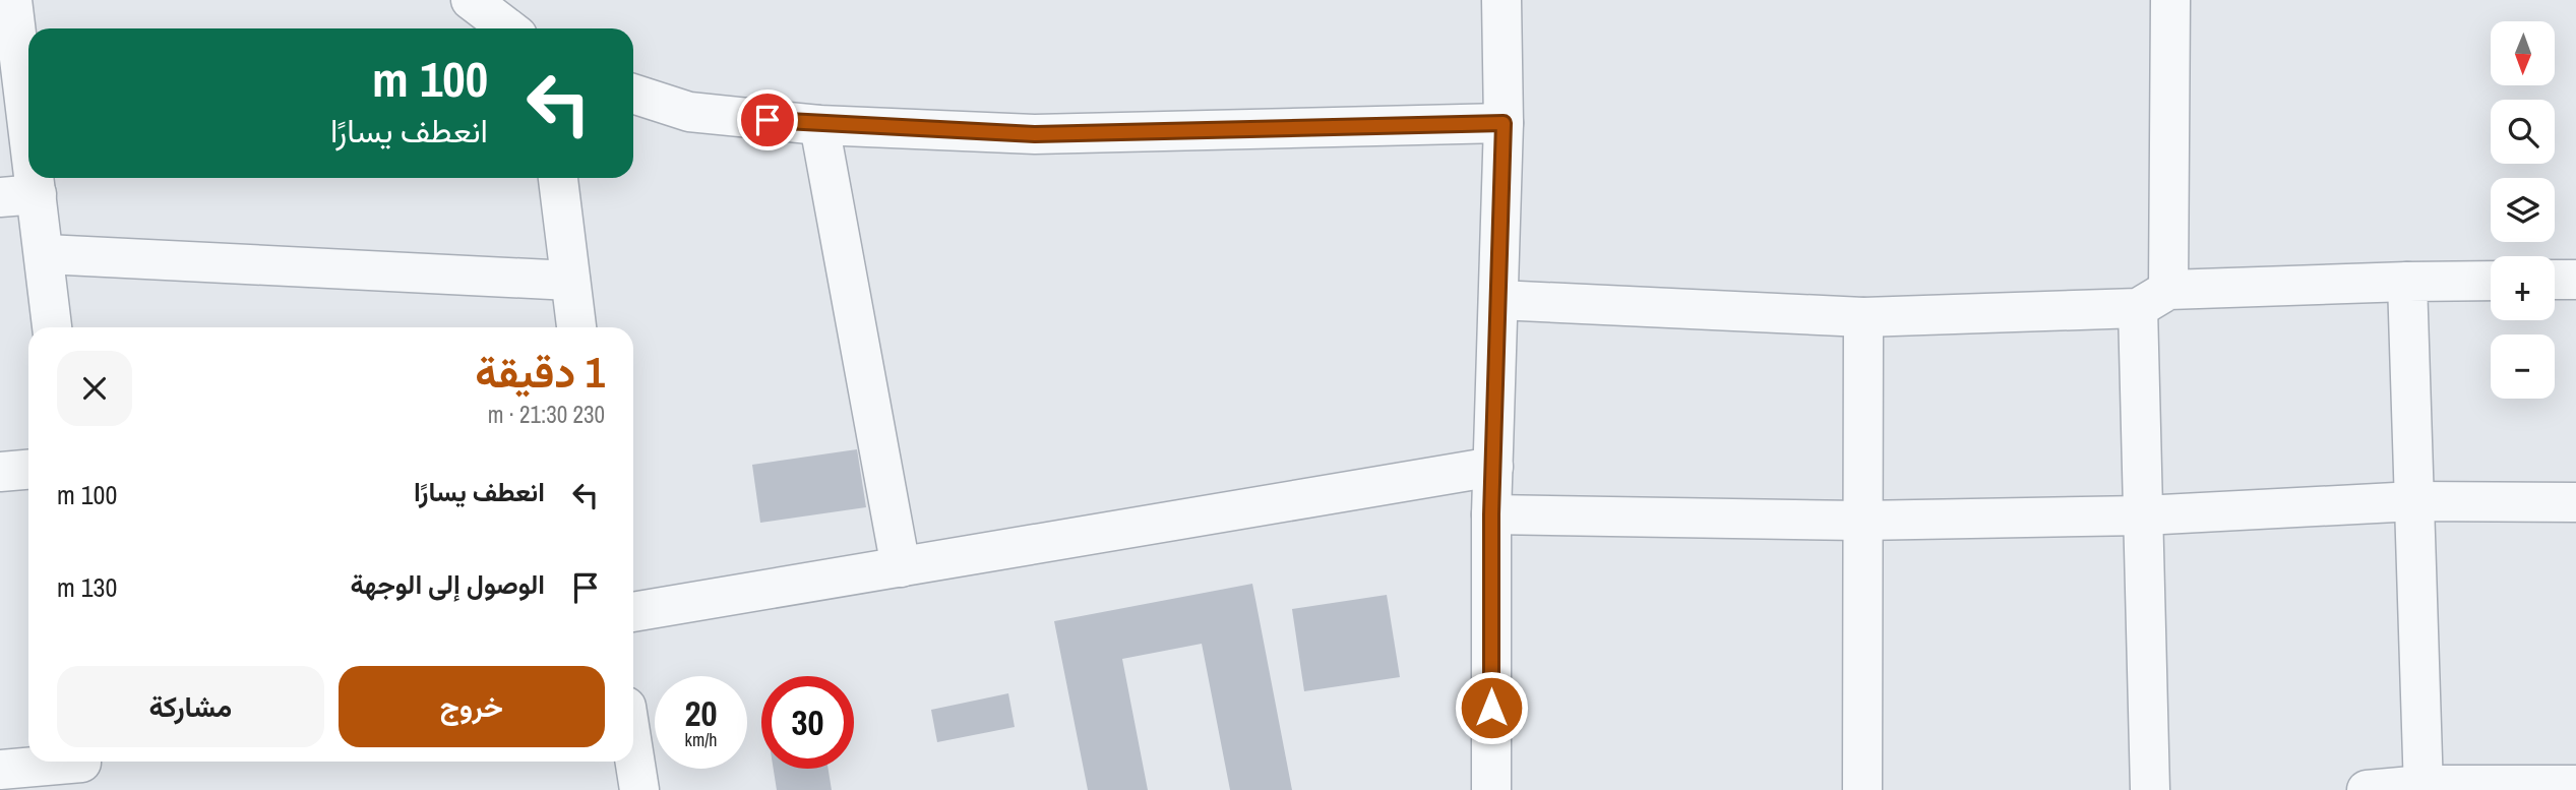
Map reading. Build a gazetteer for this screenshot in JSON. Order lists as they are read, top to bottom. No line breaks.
{"north":"bottom","page":{"map_buttons":["+","−"],"turn":["100 m","انعطف يسارًا"],"heading":["1 دقيقة","230 m · 21:30"],"list":[{"name":"انعطف يسارًا","value":"100 m"},{"name":"الوصول إلى الوجهة","value":"130 m"}],"buttons":["خروج","مشاركة"],"speed":"20 km/h","limit":"30"}}
